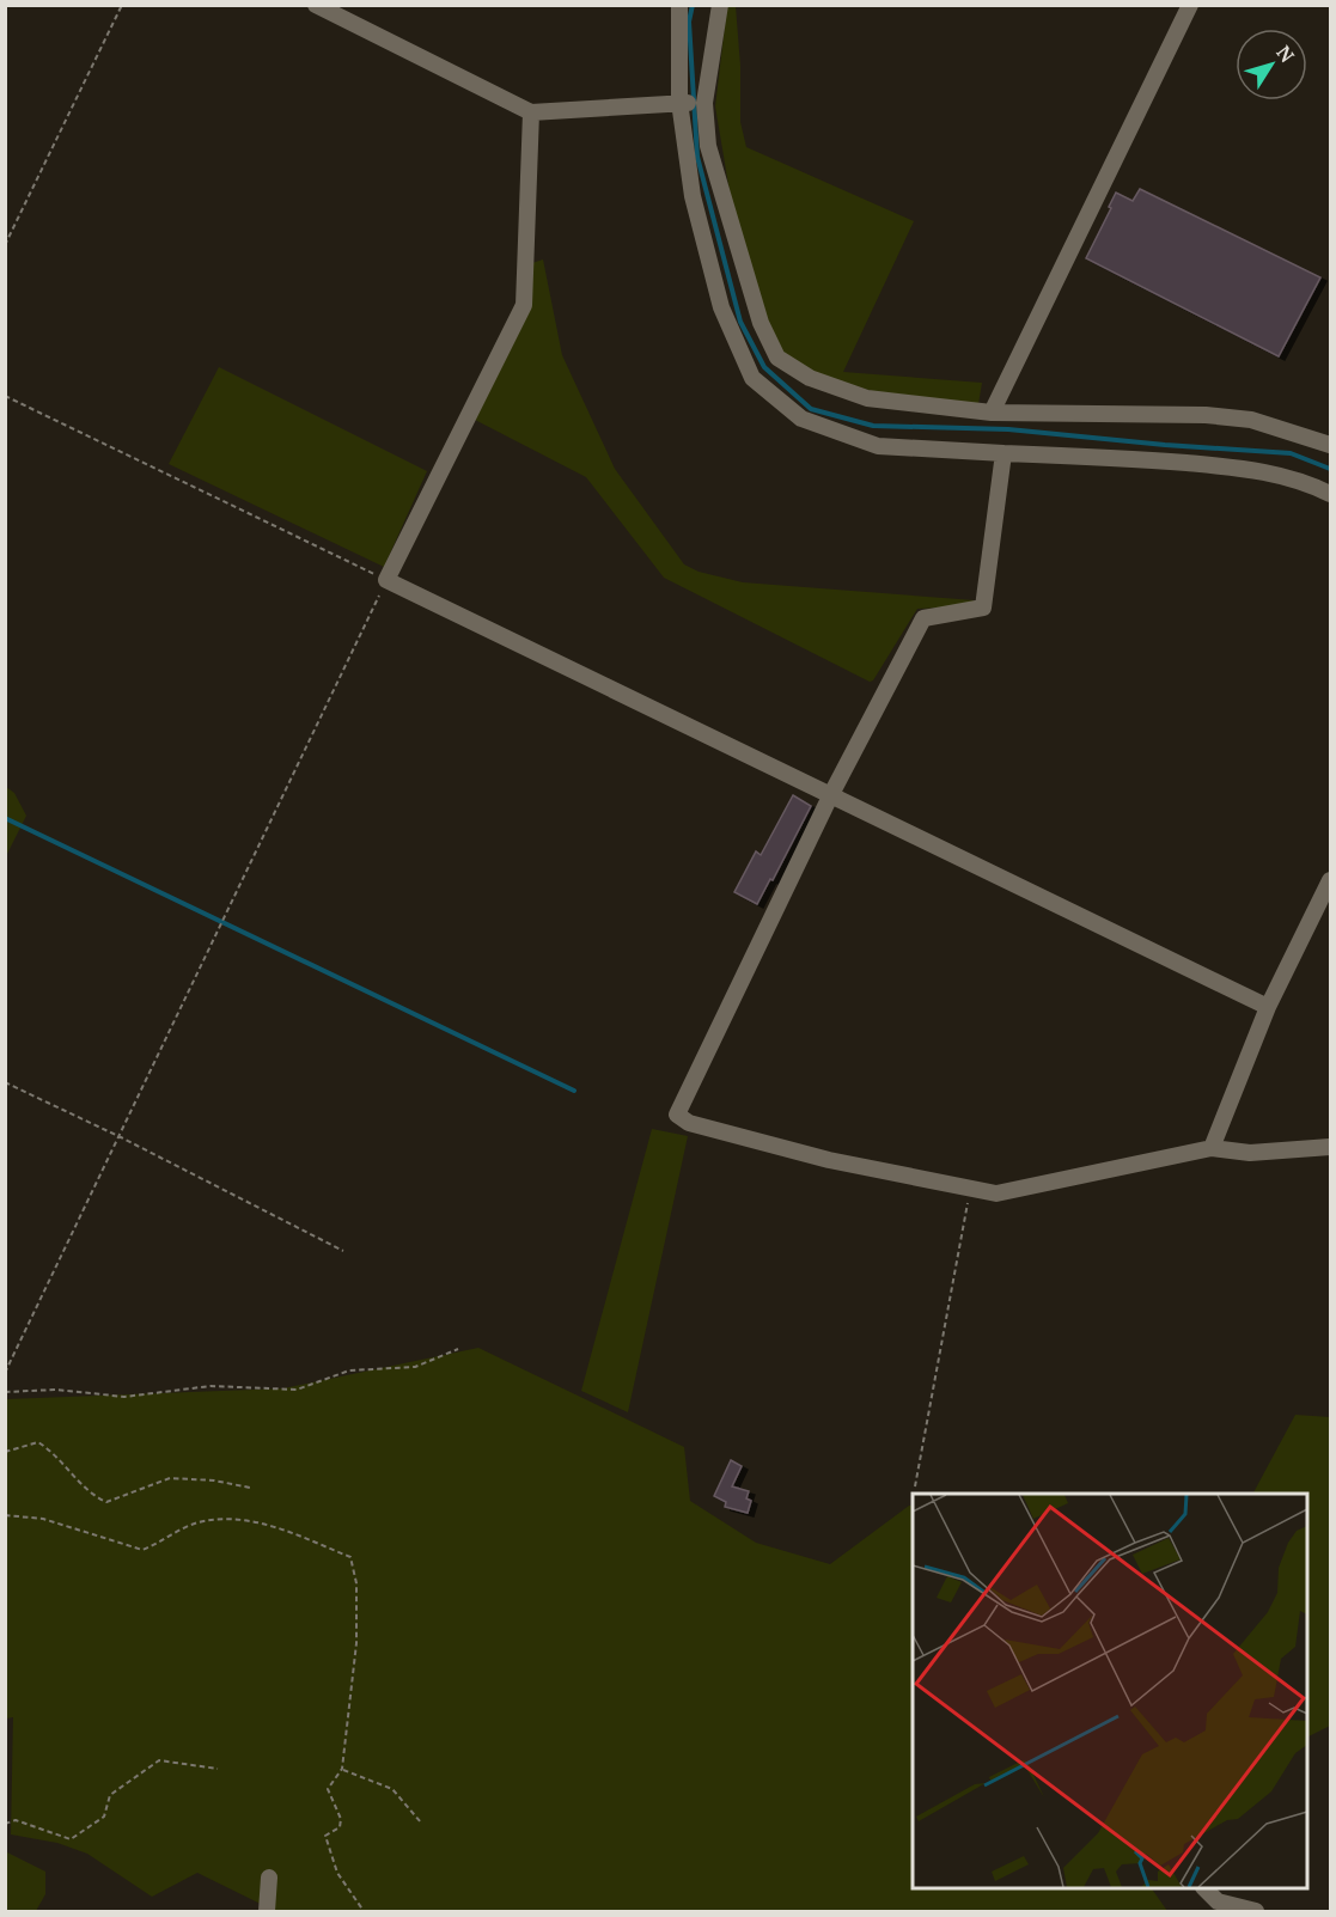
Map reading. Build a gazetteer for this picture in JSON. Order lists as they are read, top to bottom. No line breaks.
{"north":"top right"}
